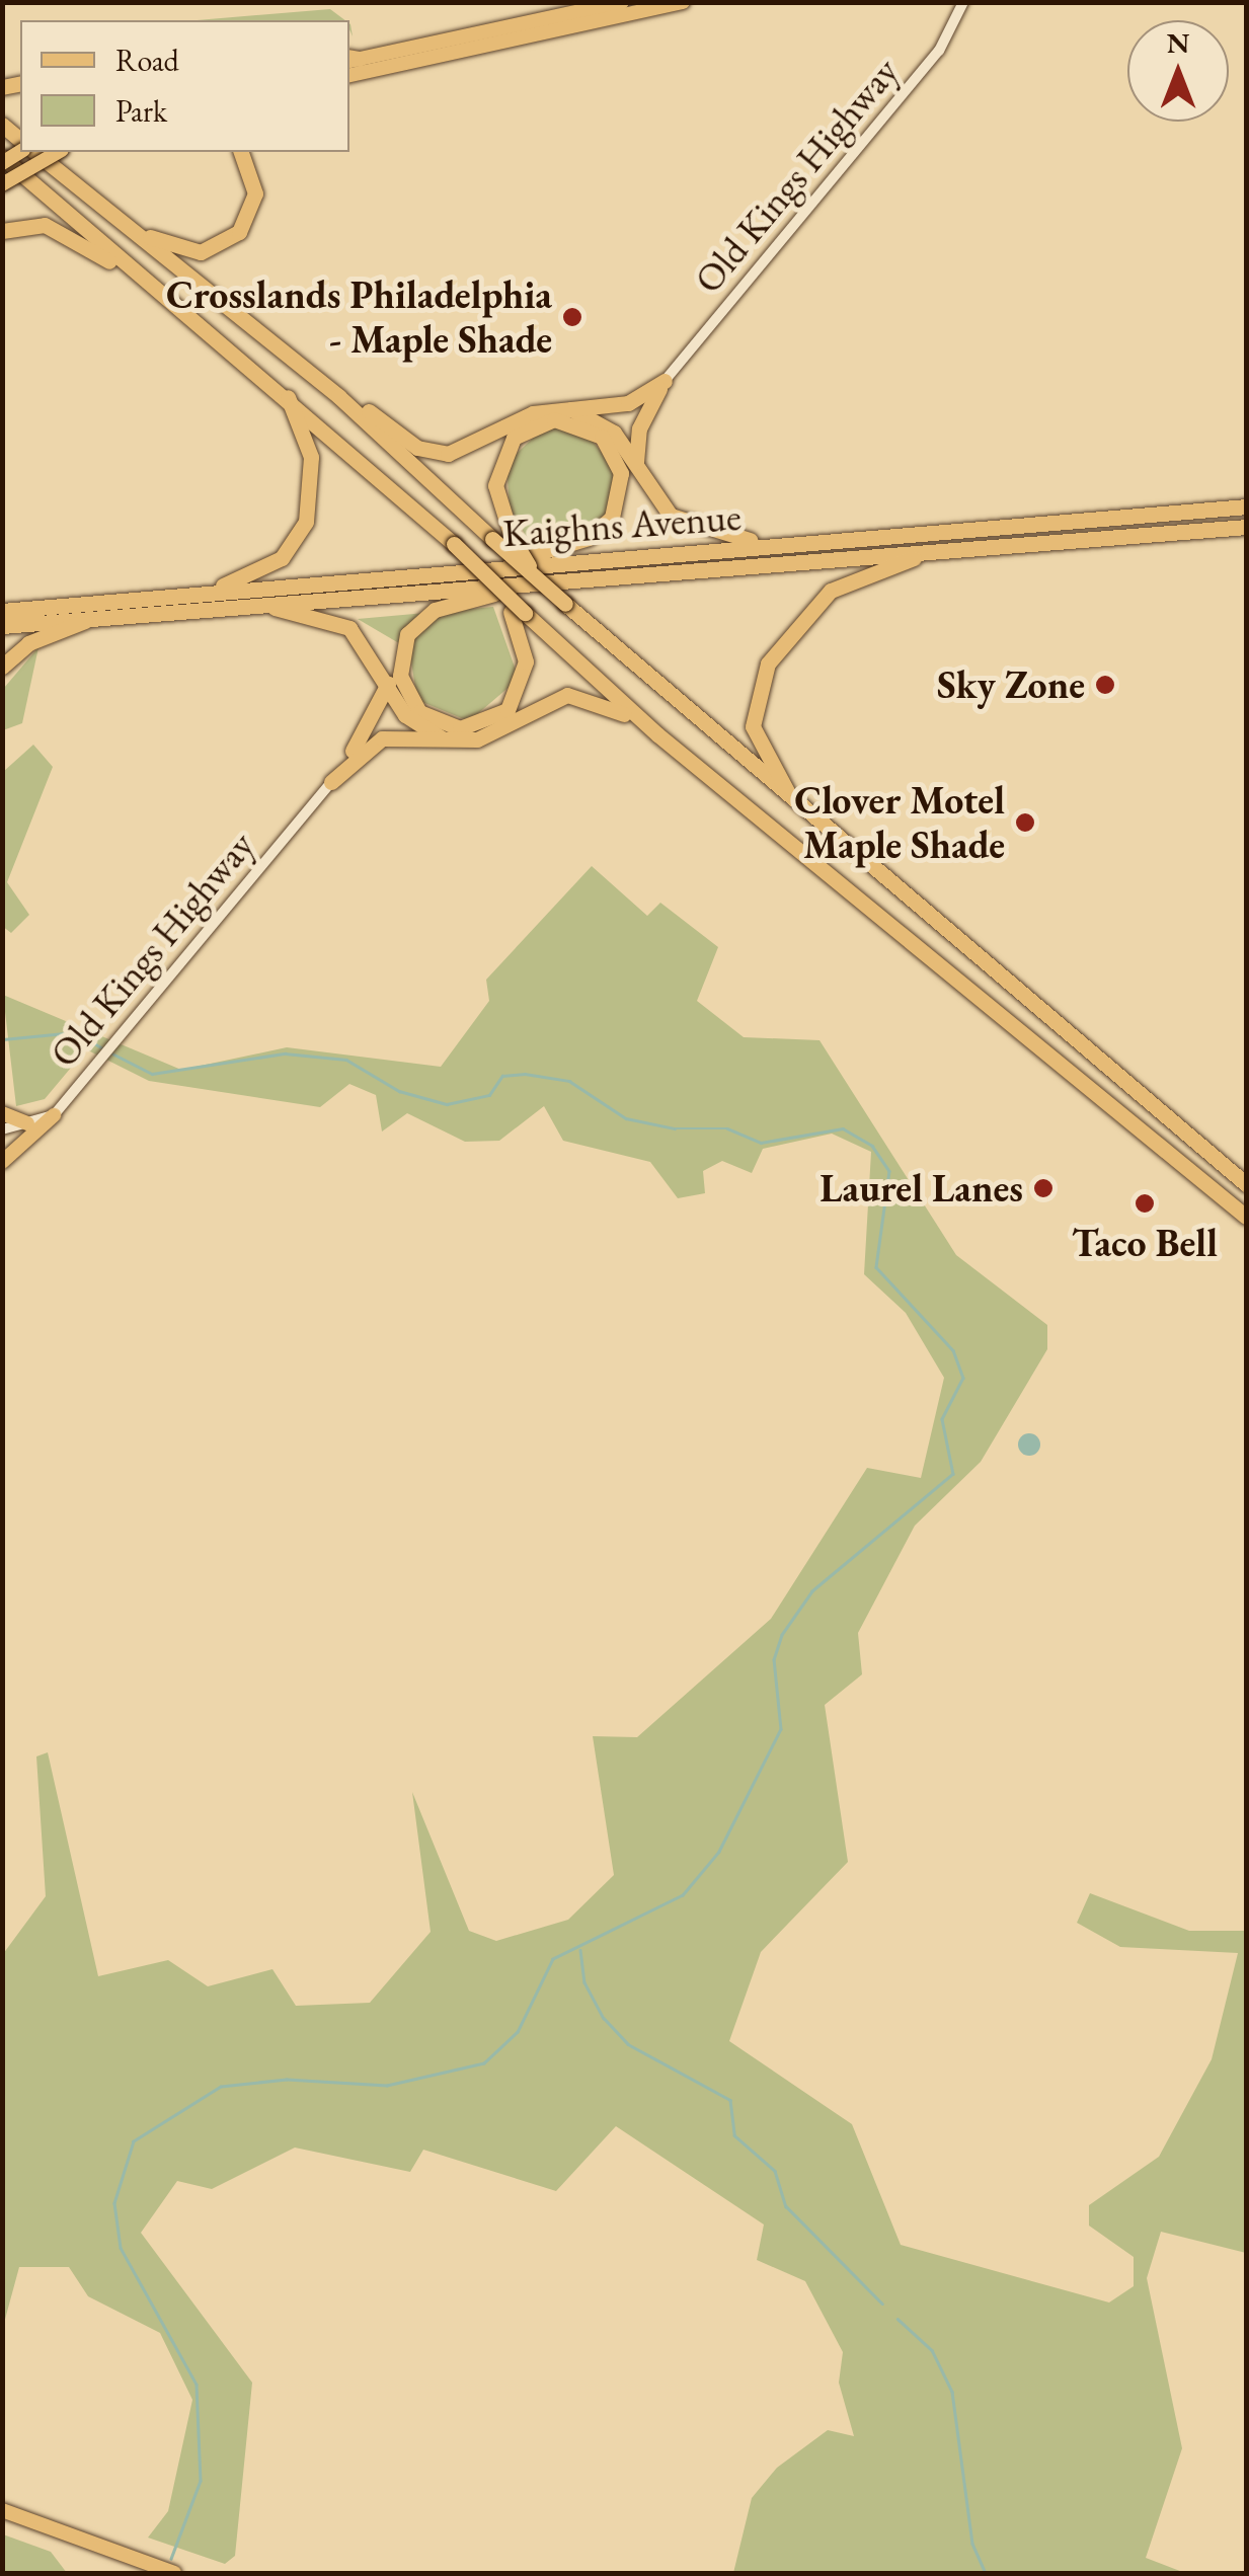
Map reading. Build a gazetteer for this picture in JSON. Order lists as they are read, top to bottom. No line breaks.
{"streets":{"highway":["Kaighns Avenue"],"street":["Old Kings Highway"]},"places":["Crosslands Philadelphia - Maple Shade","Sky Zone","Clover Motel Maple Shade","Laurel Lanes","Taco Bell"],"legend":["Road","Park"],"north":"top"}
